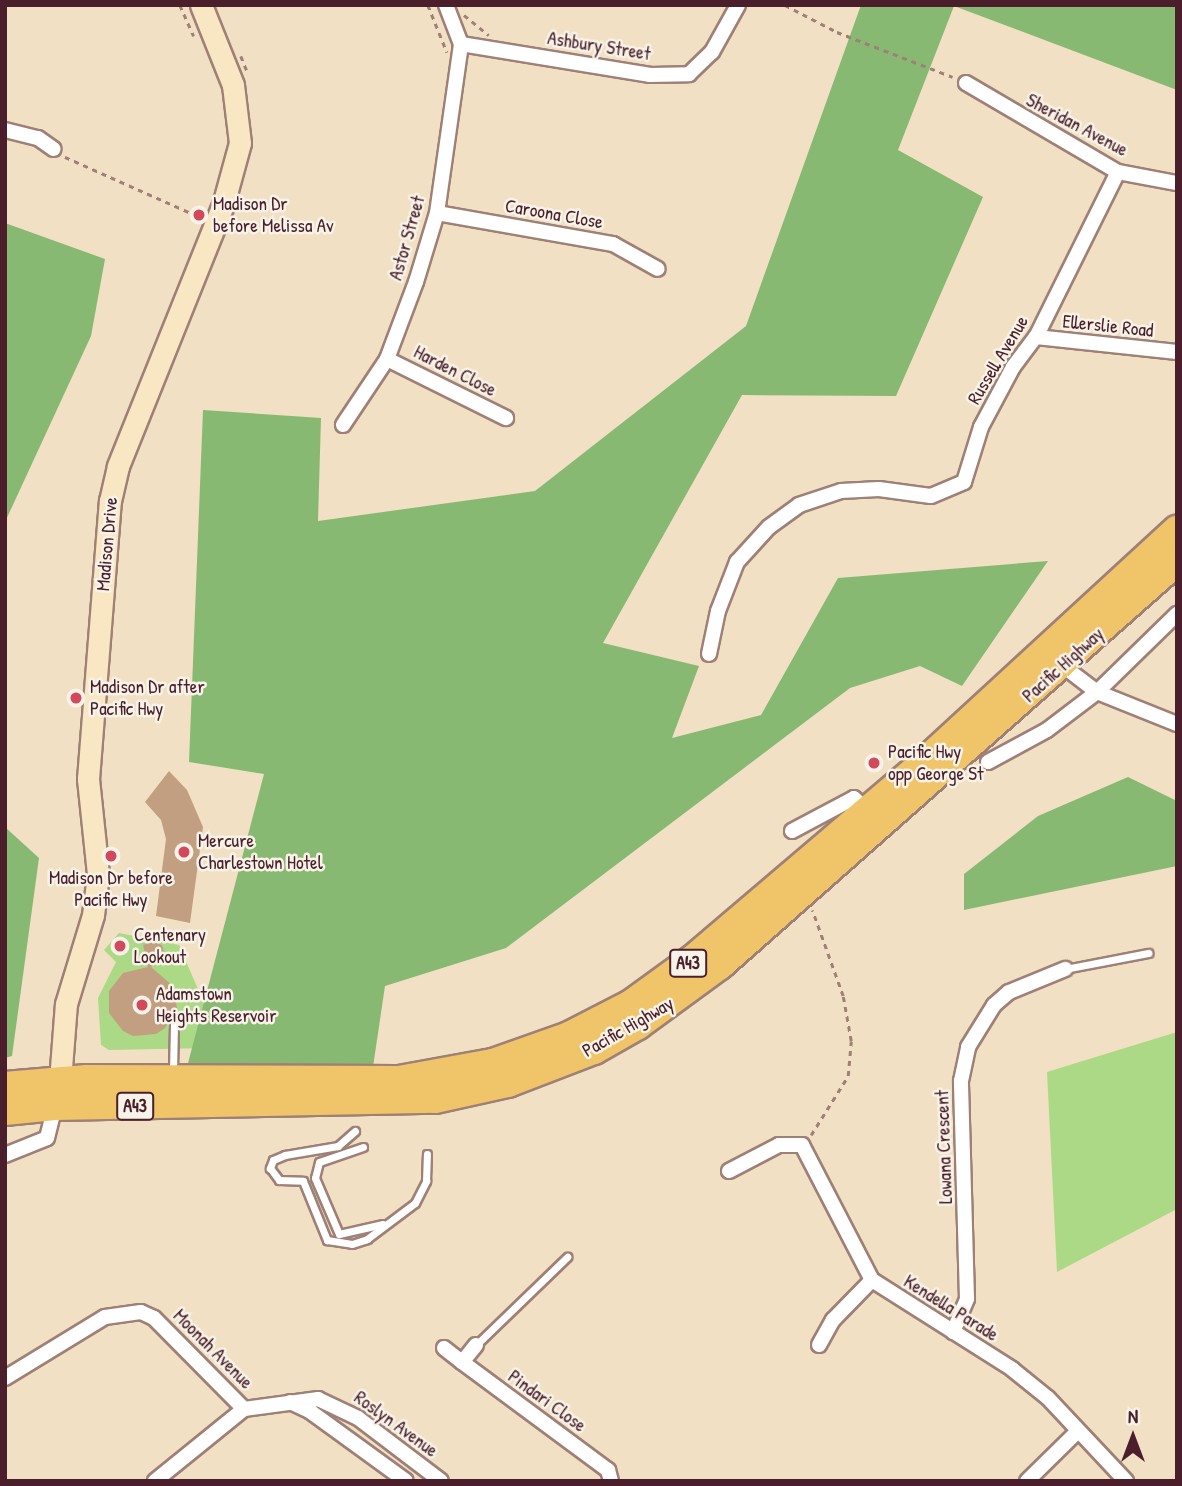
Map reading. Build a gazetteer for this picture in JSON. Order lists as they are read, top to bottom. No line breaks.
{"streets":{"highway":["Pacific Highway","A43"],"main road":["Madison Drive"],"street":["Ashbury Street","Sheridan Avenue","Caroona Close","Astor Street","Ellerslie Road","Russell Avenue","Harden Close","Lowana Crescent","Kendella Parade","Moonah Avenue","Pindari Close","Roslyn Avenue"]},"crossings":[["Ashbury Street","Astor Street"],["Sheridan Avenue","Russell Avenue"],["Caroona Close","Astor Street"],["Astor Street","Harden Close"],["Ellerslie Road","Russell Avenue"],["Madison Drive","Pacific Highway"],["Lowana Crescent","Kendella Parade"],["Moonah Avenue","Roslyn Avenue"]],"places":["Madison Dr before Melissa Av","Madison Dr after Pacific Hwy","Pacific Hwy opp George St","Mercure Charlestown Hotel","Madison Dr before Pacific Hwy","Centenary Lookout","Adamstown Heights Reservoir"],"north":"top"}
